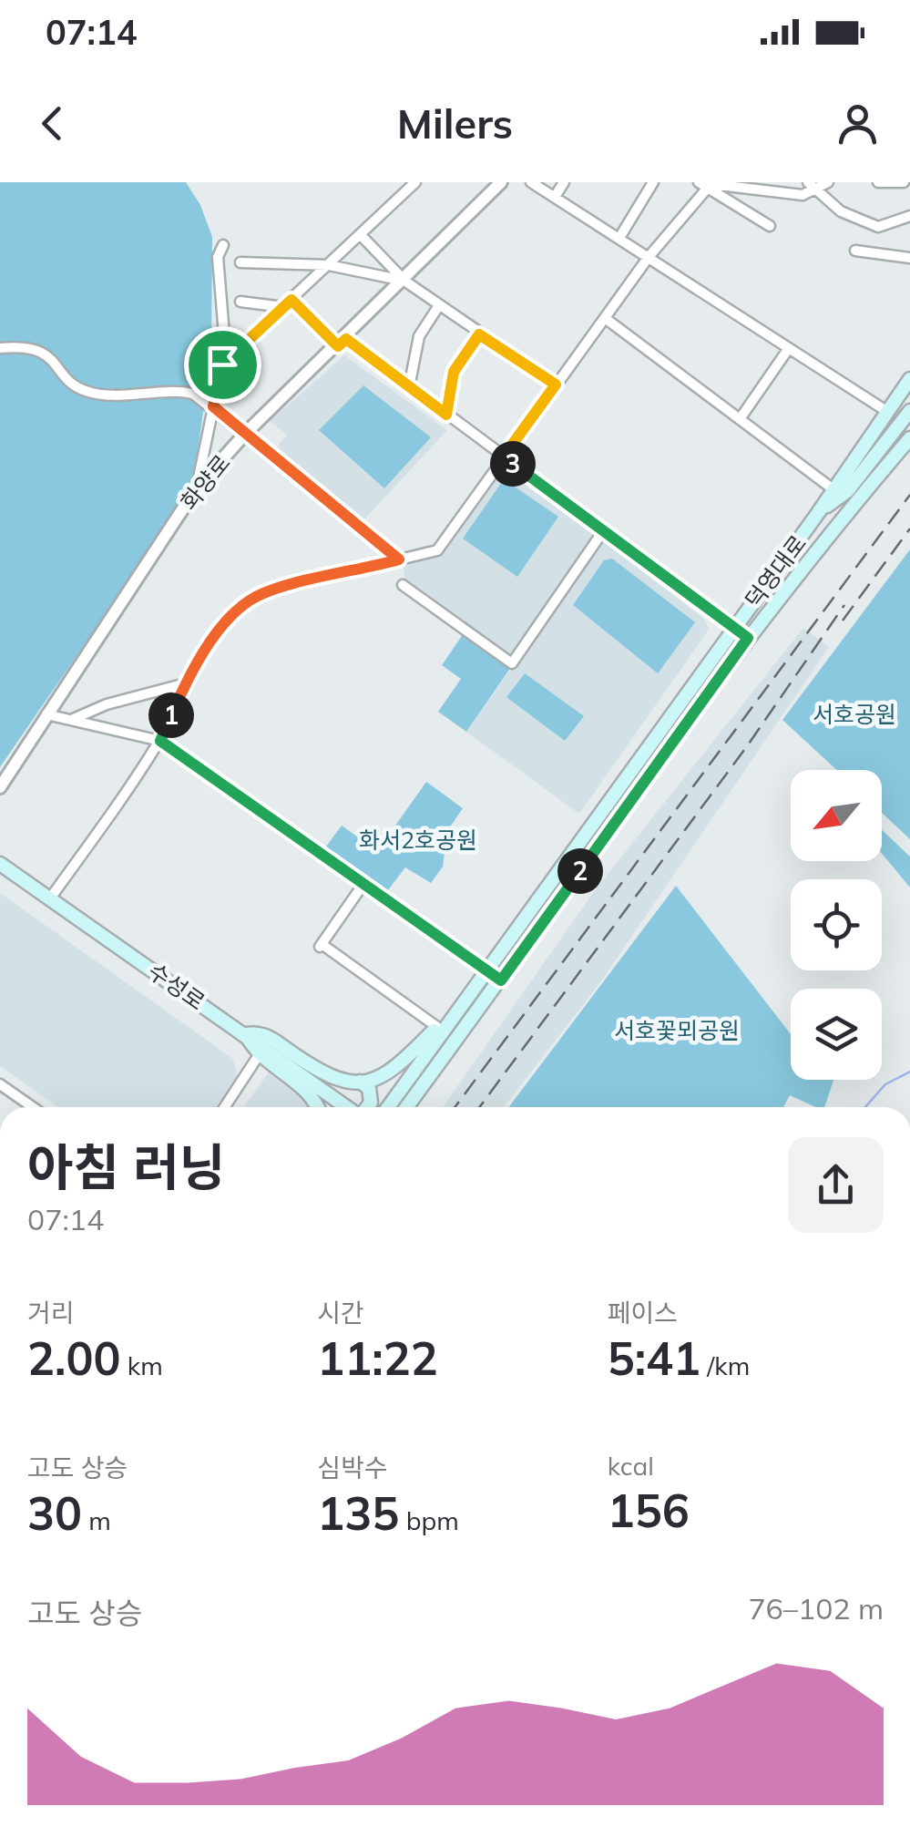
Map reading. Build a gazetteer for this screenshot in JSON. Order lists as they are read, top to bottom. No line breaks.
{"streets":{"main road":["덕영대로","수성로"],"street":["화양로"]},"parks":["서호공원","화서2호공원","서호꽃뫼공원"],"north":"bottom left","page":{"status":"07:14","header":"Milers","pins":["3","1","2"],"heading":["아침 러닝","07:14"],"stats":[["거리","2.00 km"],["시간","11:22"],["페이스","5:41 /km"],["고도 상승","30 m"],["심박수","135 bpm"],["kcal","156"]],"chart":["고도 상승","76–102 m"]}}
